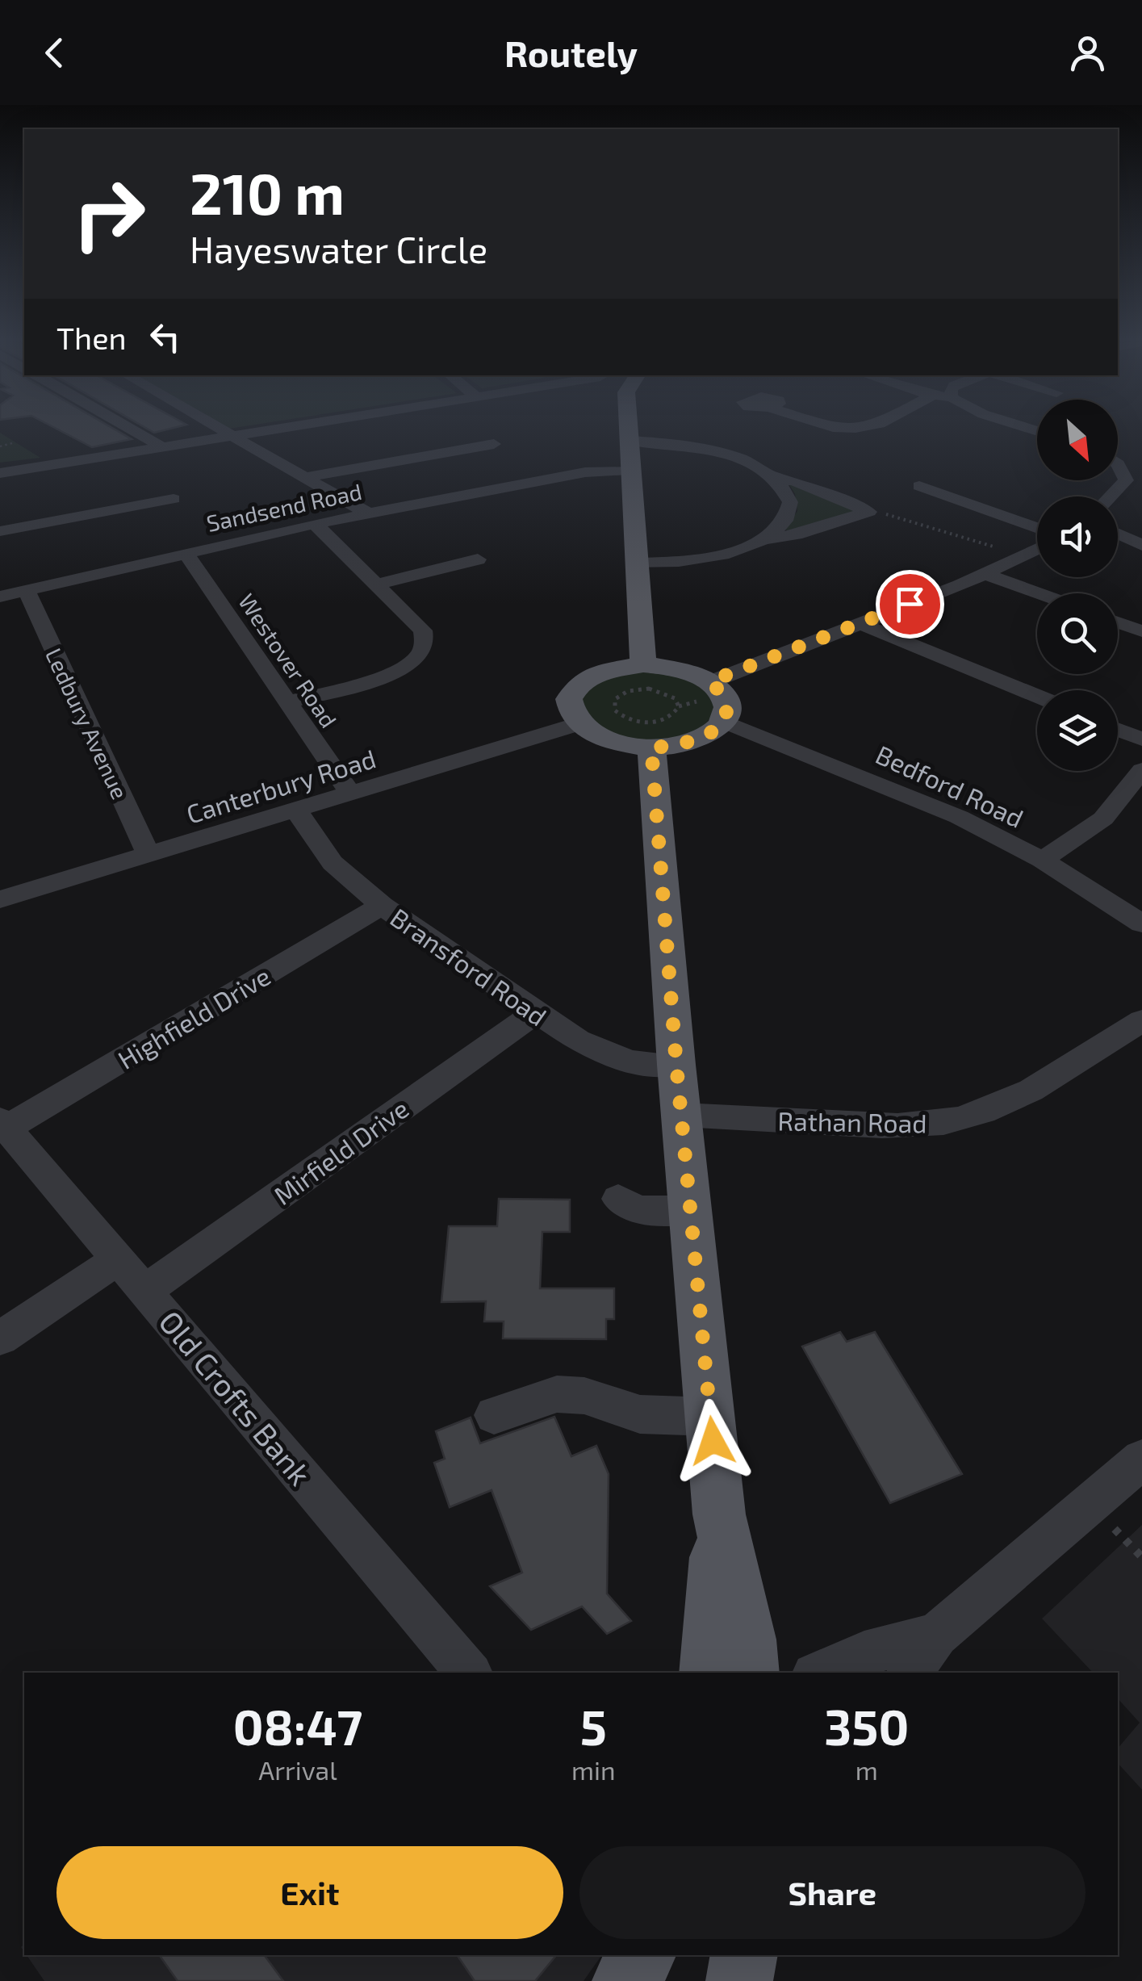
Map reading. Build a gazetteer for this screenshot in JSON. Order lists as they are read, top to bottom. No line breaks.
{"streets":{"street":["Sandsend Road","Westover Road","Ledbury Avenue","Canterbury Road","Bedford Road","Bransford Road","Highfield Drive","Rathan Road","Mirfield Drive","Old Crofts Bank"]},"crossings":[["Sandsend Road","Westover Road"],["Sandsend Road","Ledbury Avenue"],["Westover Road","Canterbury Road"],["Ledbury Avenue","Canterbury Road"],["Canterbury Road","Bransford Road"],["Bransford Road","Highfield Drive"],["Bransford Road","Mirfield Drive"],["Highfield Drive","Old Crofts Bank"],["Mirfield Drive","Old Crofts Bank"]],"north":"bottom right","page":{"header":"Routely","turn":["210 m","Hayeswater Circle"],"then":"Then","eta":["08:47","Arrival","5","min","350","m"],"buttons":["Exit","Share"]}}
